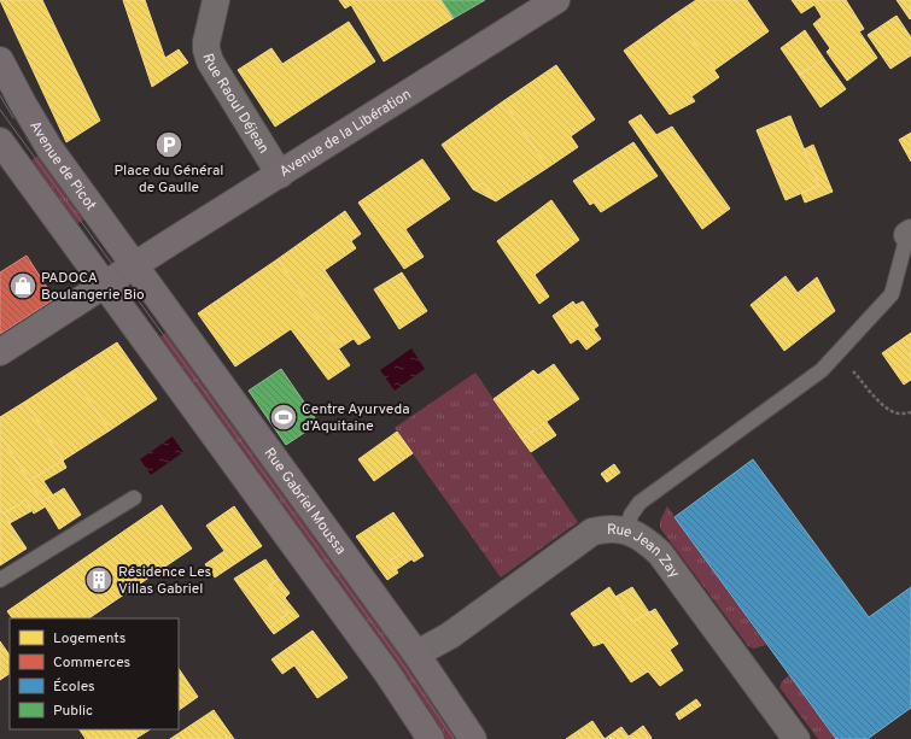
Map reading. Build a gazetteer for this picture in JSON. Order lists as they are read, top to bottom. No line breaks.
{"streets":{"street":["Rue Raoul Déjean","Avenue de la Libération","Avenue de Picot","Rue Gabriel Moussa","Rue Jean Zay"]},"crossings":[["Rue Raoul Déjean","Avenue de la Libération"],["Avenue de la Libération","Avenue de Picot"],["Avenue de la Libération","Rue Gabriel Moussa"],["Avenue de Picot","Rue Gabriel Moussa"],["Rue Gabriel Moussa","Rue Jean Zay"]],"places":{"parking":["Place du Général de Gaulle"],"shop":["PADOCA Boulangerie Bio"],"sports":["Centre Ayurveda d’Aquitaine"],"building":["Résidence Les Villas Gabriel"]},"legend":["Logements","Commerces","Écoles","Public"]}
